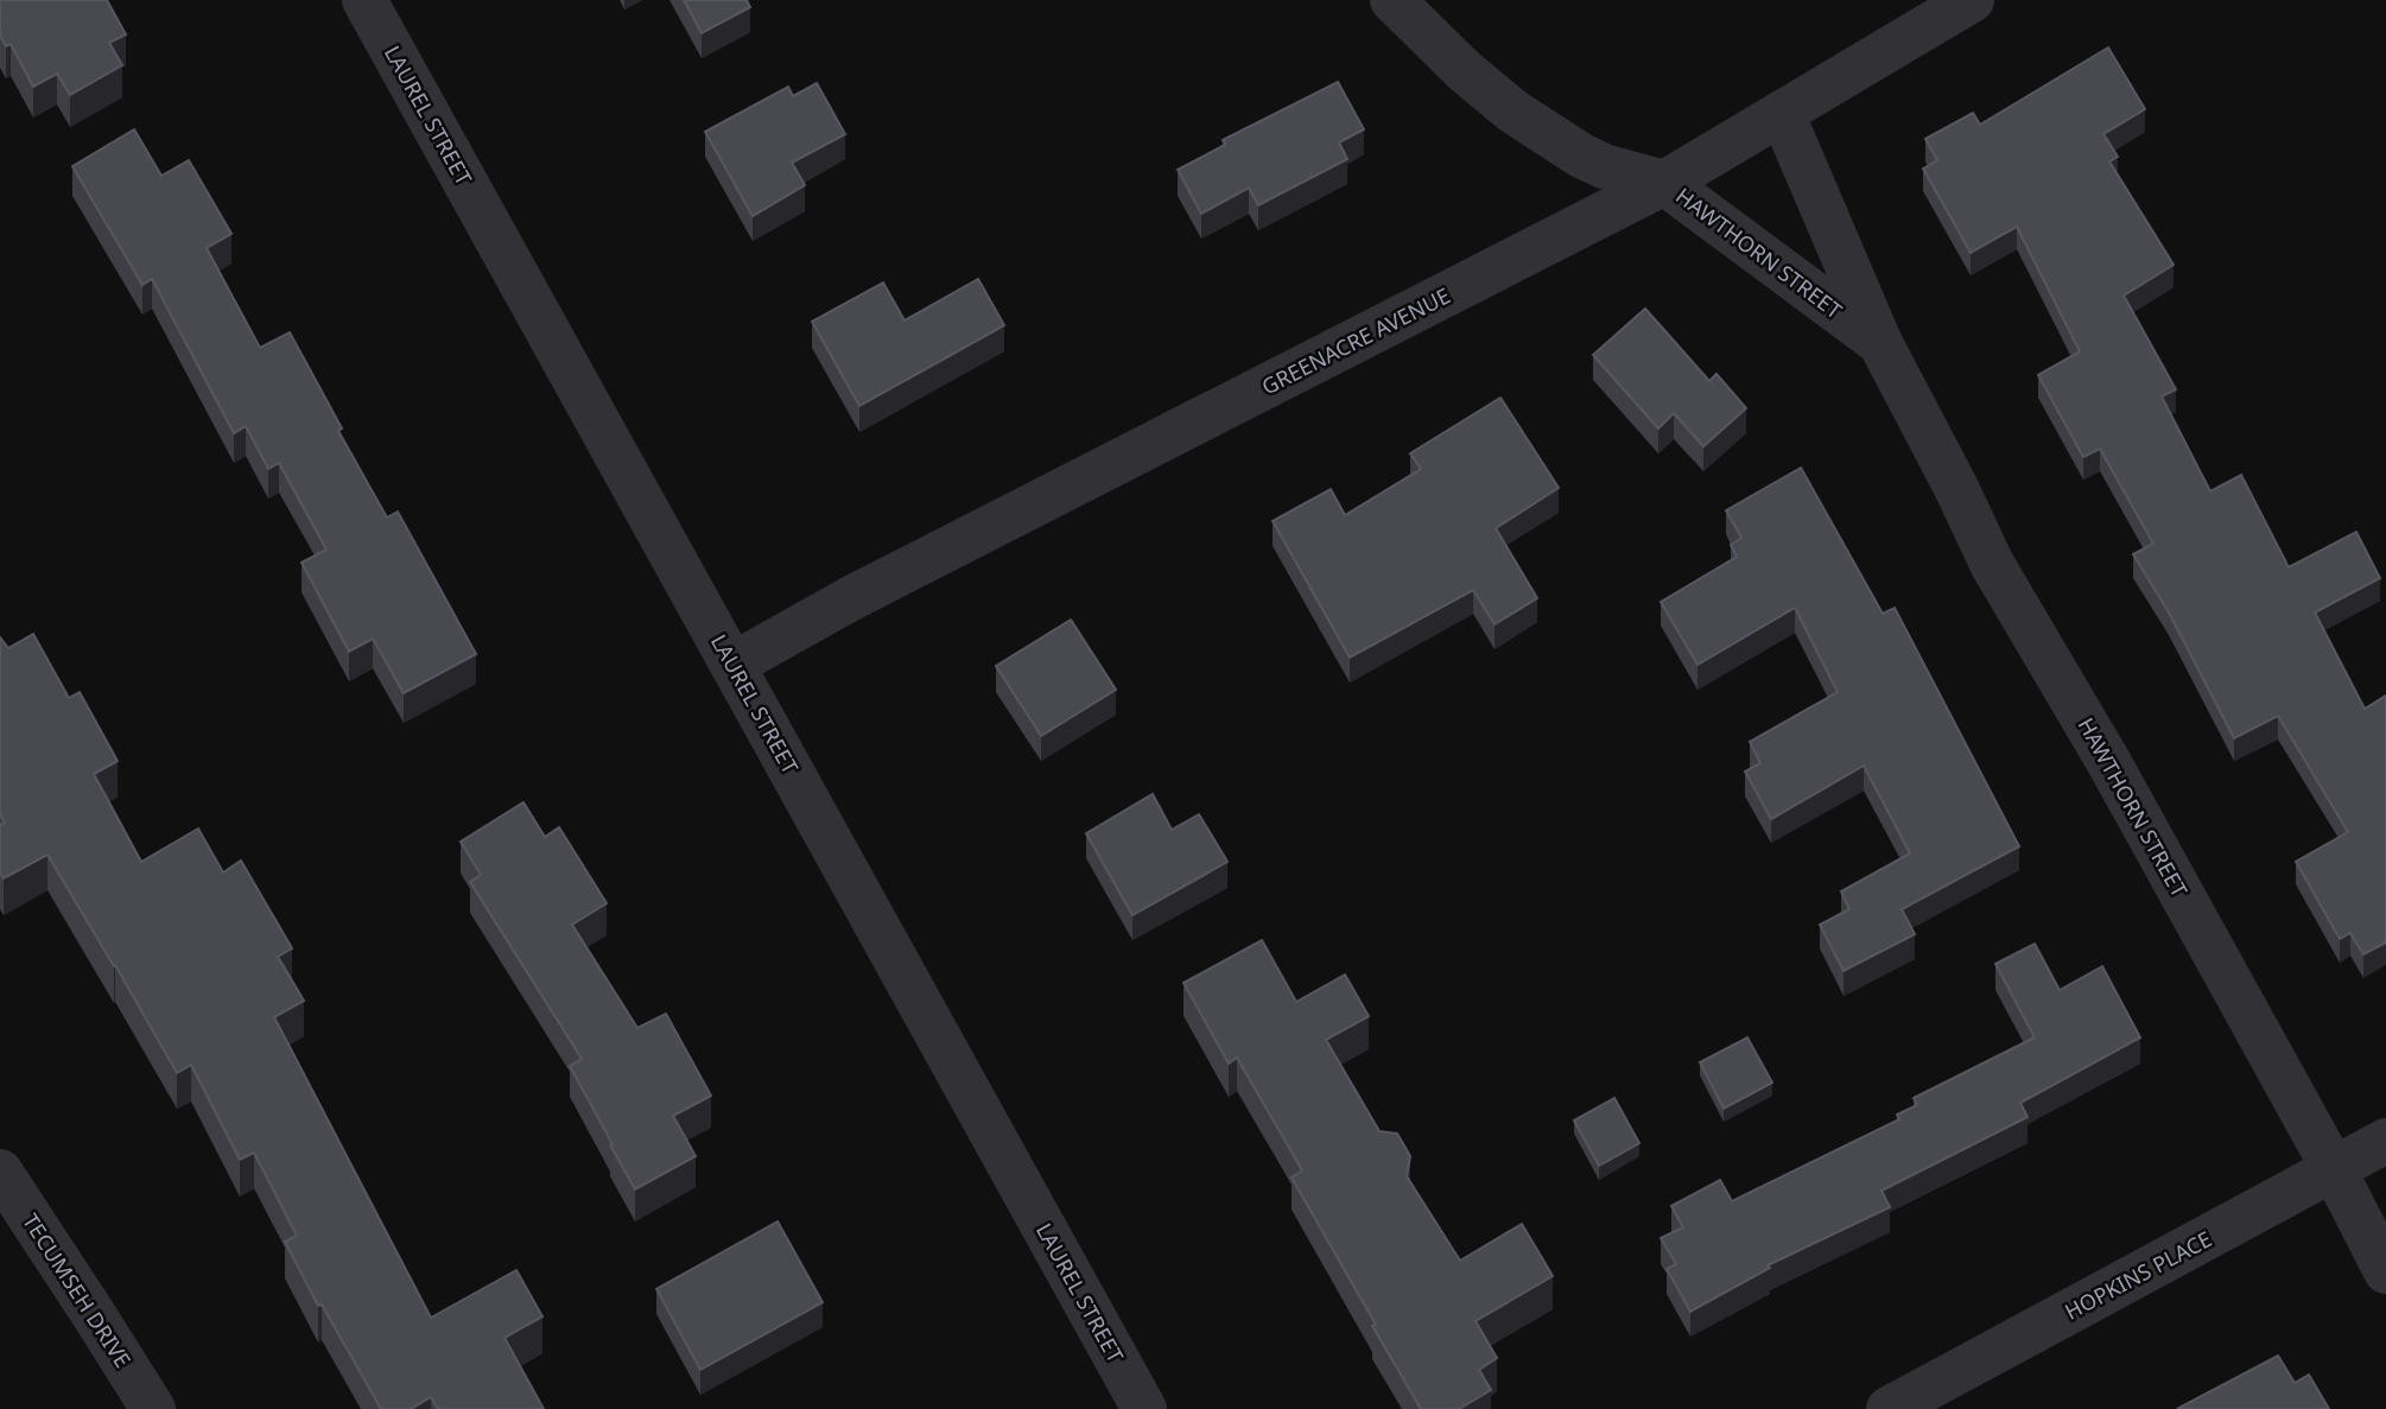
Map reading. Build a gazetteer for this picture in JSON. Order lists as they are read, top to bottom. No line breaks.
{"streets":{"street":["LAUREL STREET","HAWTHORN STREET","GREENACRE AVENUE","HOPKINS PLACE","TECUMSEH DRIVE"]},"crossings":[["LAUREL STREET","GREENACRE AVENUE"],["HAWTHORN STREET","GREENACRE AVENUE"],["HAWTHORN STREET","HOPKINS PLACE"]]}
